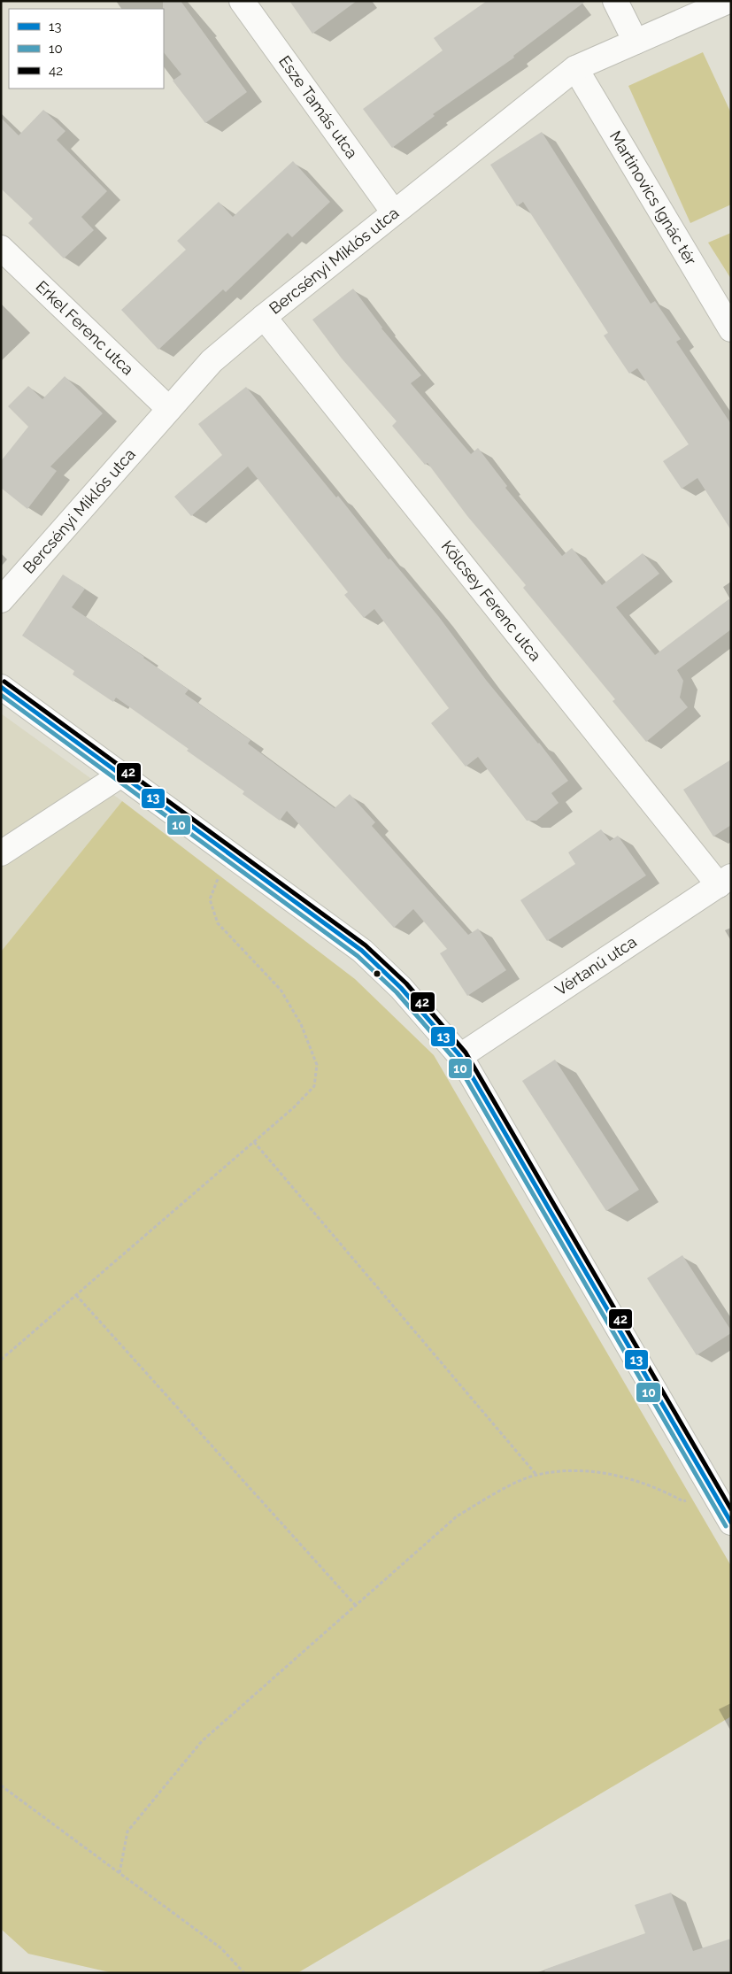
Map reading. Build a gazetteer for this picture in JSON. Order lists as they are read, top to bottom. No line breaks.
{"streets":{"street":["Esze Tamás utca","Martinovics Ignác tér","Bercsényi Miklós utca","Erkel Ferenc utca","Kölcsey Ferenc utca","Vértanú utca"]},"crossings":[["Esze Tamás utca","Bercsényi Miklós utca"],["Martinovics Ignác tér","Bercsényi Miklós utca"],["Bercsényi Miklós utca","Erkel Ferenc utca"],["Bercsényi Miklós utca","Kölcsey Ferenc utca"],["Kölcsey Ferenc utca","Vértanú utca"]],"lines":["transit line 42","transit line 13","transit line 10"],"legend":["13","10","42"]}
